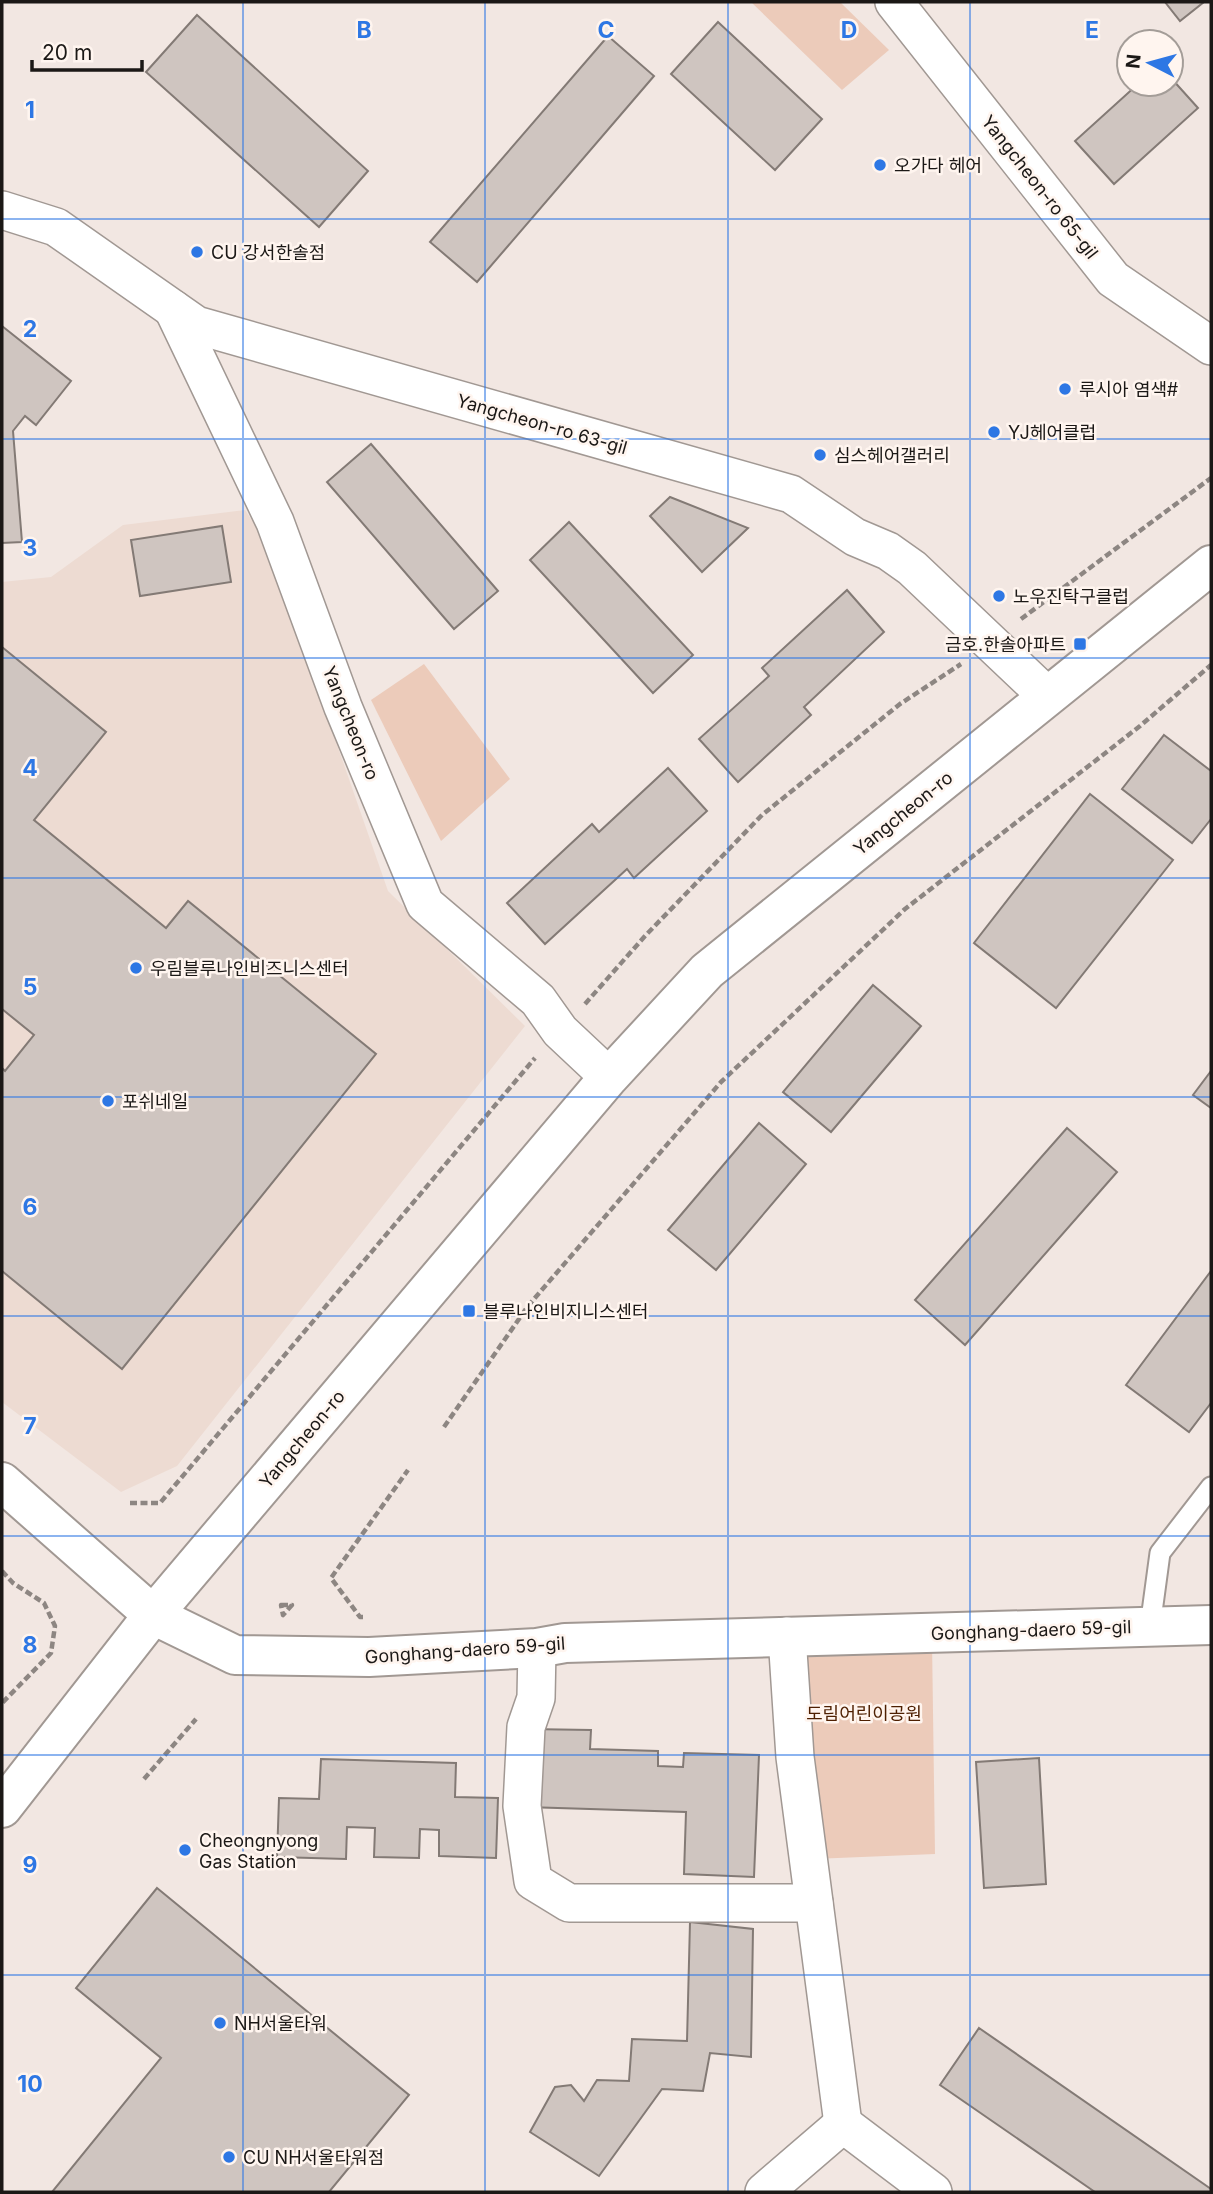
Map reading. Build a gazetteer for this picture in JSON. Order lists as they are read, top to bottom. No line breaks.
{"streets":{"main road":["Yangcheon-ro","Gonghang-daero 59-gil"],"street":["Yangcheon-ro 65-gil","Yangcheon-ro 63-gil"]},"crossings":[["Yangcheon-ro 63-gil","Yangcheon-ro"],["Yangcheon-ro","Gonghang-daero 59-gil"]],"parks":["도림어린이공원"],"places":{"other":["오가다 헤어","CU 강서한솔점","루시아 염색#","YJ헤어클럽","심스헤어갤러리","노우진탁구클럽","우림블루나인비즈니스센터","포쉬네일","Cheongnyong Gas Station","NH서울타워","CU NH서울타워점"],"transit":["금호.한솔아파트","블루나인비지니스센터"]},"scale_bar":"20 m","north":"left","grid":{"columns":["B","C","D","E"],"rows":["1","2","3","4","5","6","7","8","9","10"]}}
